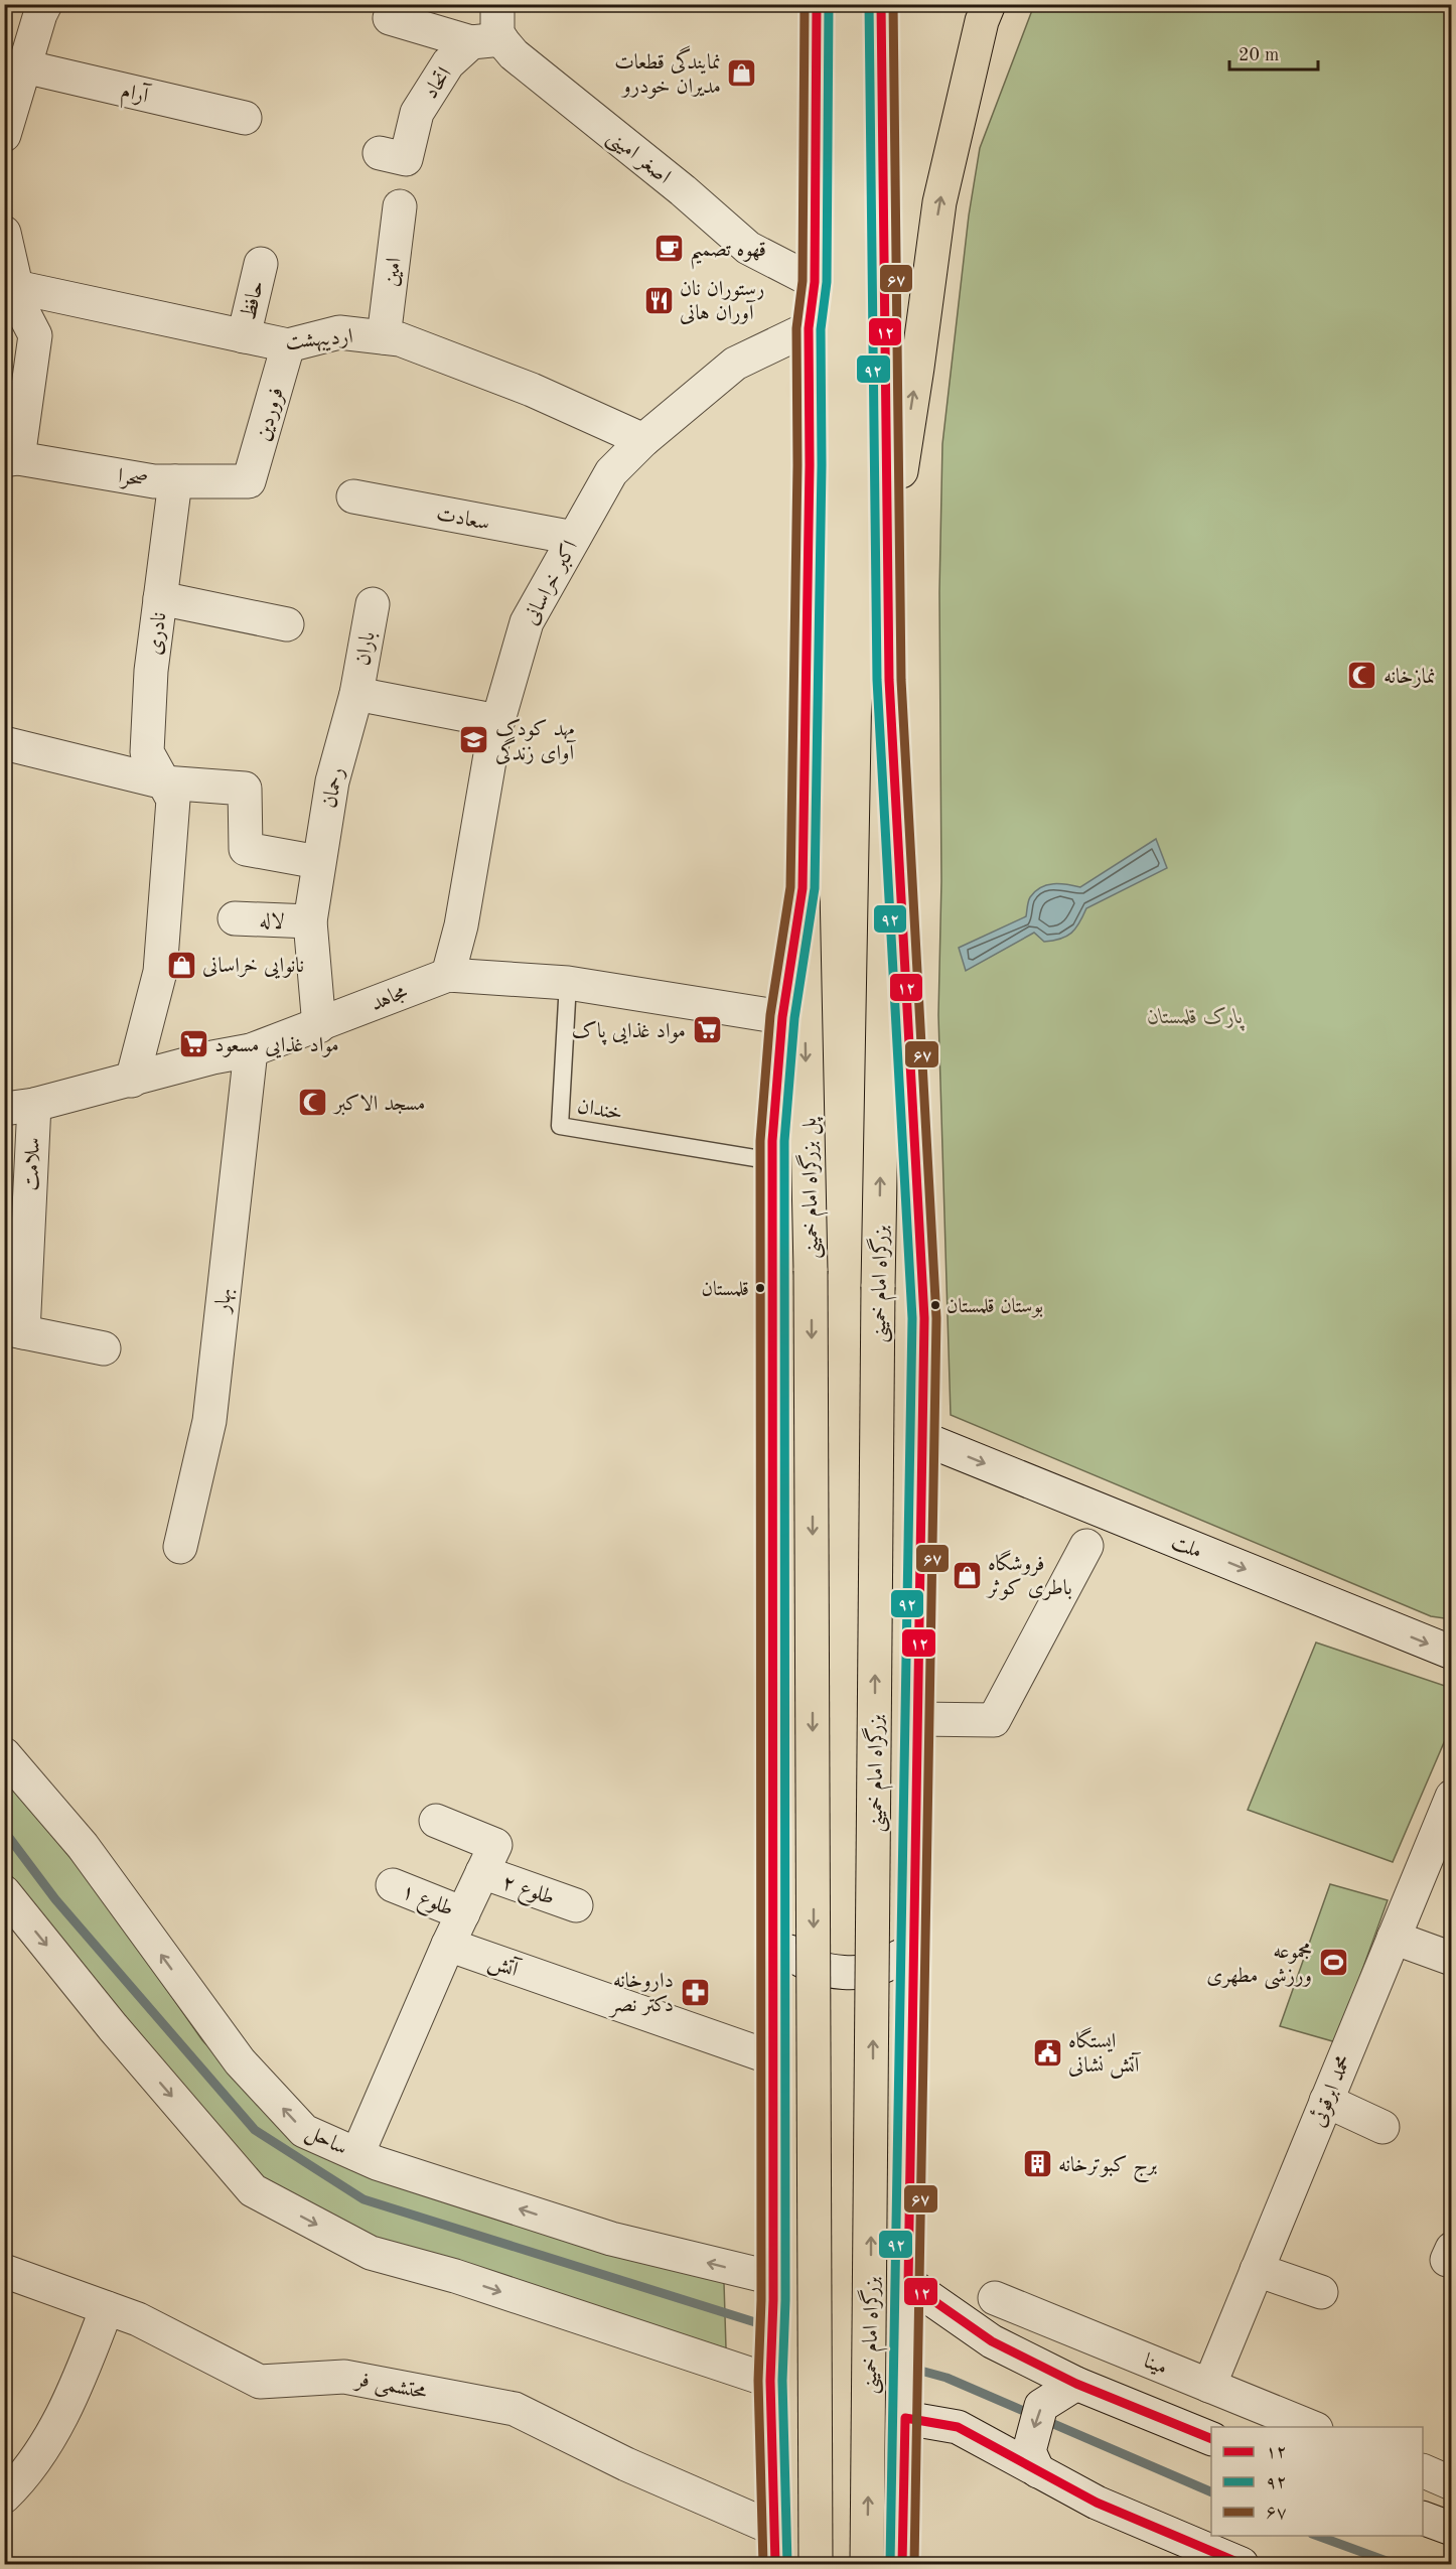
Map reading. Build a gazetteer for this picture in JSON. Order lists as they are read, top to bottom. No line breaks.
{"streets":{"highway":["پل بزرگراه امام خمینی","بزرگراه امام خمینی"],"street":["اتحاد","آرام","اصغر امینی","امین","حافظ","اردیبهشت","فروردین","صحرا","سعادت","اکبر خراسانی","نادری","باران","رحمان","لاله","مجاهد","سلامت","بهار","ملت","طلوع ۲","طلوع ۱","آتش","محمد ابرقوئی","ساحل","مینا","محتشمی فر"],"lane":["خندان"]},"crossings":[["اتحاد","اصغر امینی"],["امین","اردیبهشت"],["حافظ","اردیبهشت"],["اردیبهشت","فروردین"],["اردیبهشت","اکبر خراسانی"],["فروردین","صحرا"],["صحرا","نادری"],["سعادت","اکبر خراسانی"],["اکبر خراسانی","مجاهد"],["نادری","مجاهد"],["باران","رحمان"],["رحمان","لاله"],["رحمان","مجاهد"],["مجاهد","خندان"],["مجاهد","سلامت"],["مجاهد","بهار"],["محمد ابرقوئی","مینا"]],"one_way":["پل بزرگراه امام خمینی","بزرگراه امام خمینی","ملت"],"parks":["پارک قلمستان"],"places":{"shop":["نمایندگی قطعات مدیران خودرو","نانوایی خراسانی","فروشگاه باطری کوثر"],"cafe":["قهوه تصمیم"],"restaurant":["رستوران نان آوران هانی"],"mosque":["نمازخانه","مسجد الاکبر"],"school or university":["مهد کودک آوای زندگی"],"supermarket":["مواد غذایی پاک","مواد غذایی مسعود"],"other":["قلمستان","بوستان قلمستان"],"sports":["مجموعه ورزشی مطهری"],"pharmacy":["داروخانه دکتر نصر"],"public building":["ایستگاه آتش نشانی"],"building":["برج کبوترخانه"]},"lines":["transit line ۱۲","transit line ۹۲","transit line ۶۷"],"legend":["۱۲","۹۲","۶۷"],"scale_bar":"20 m"}
